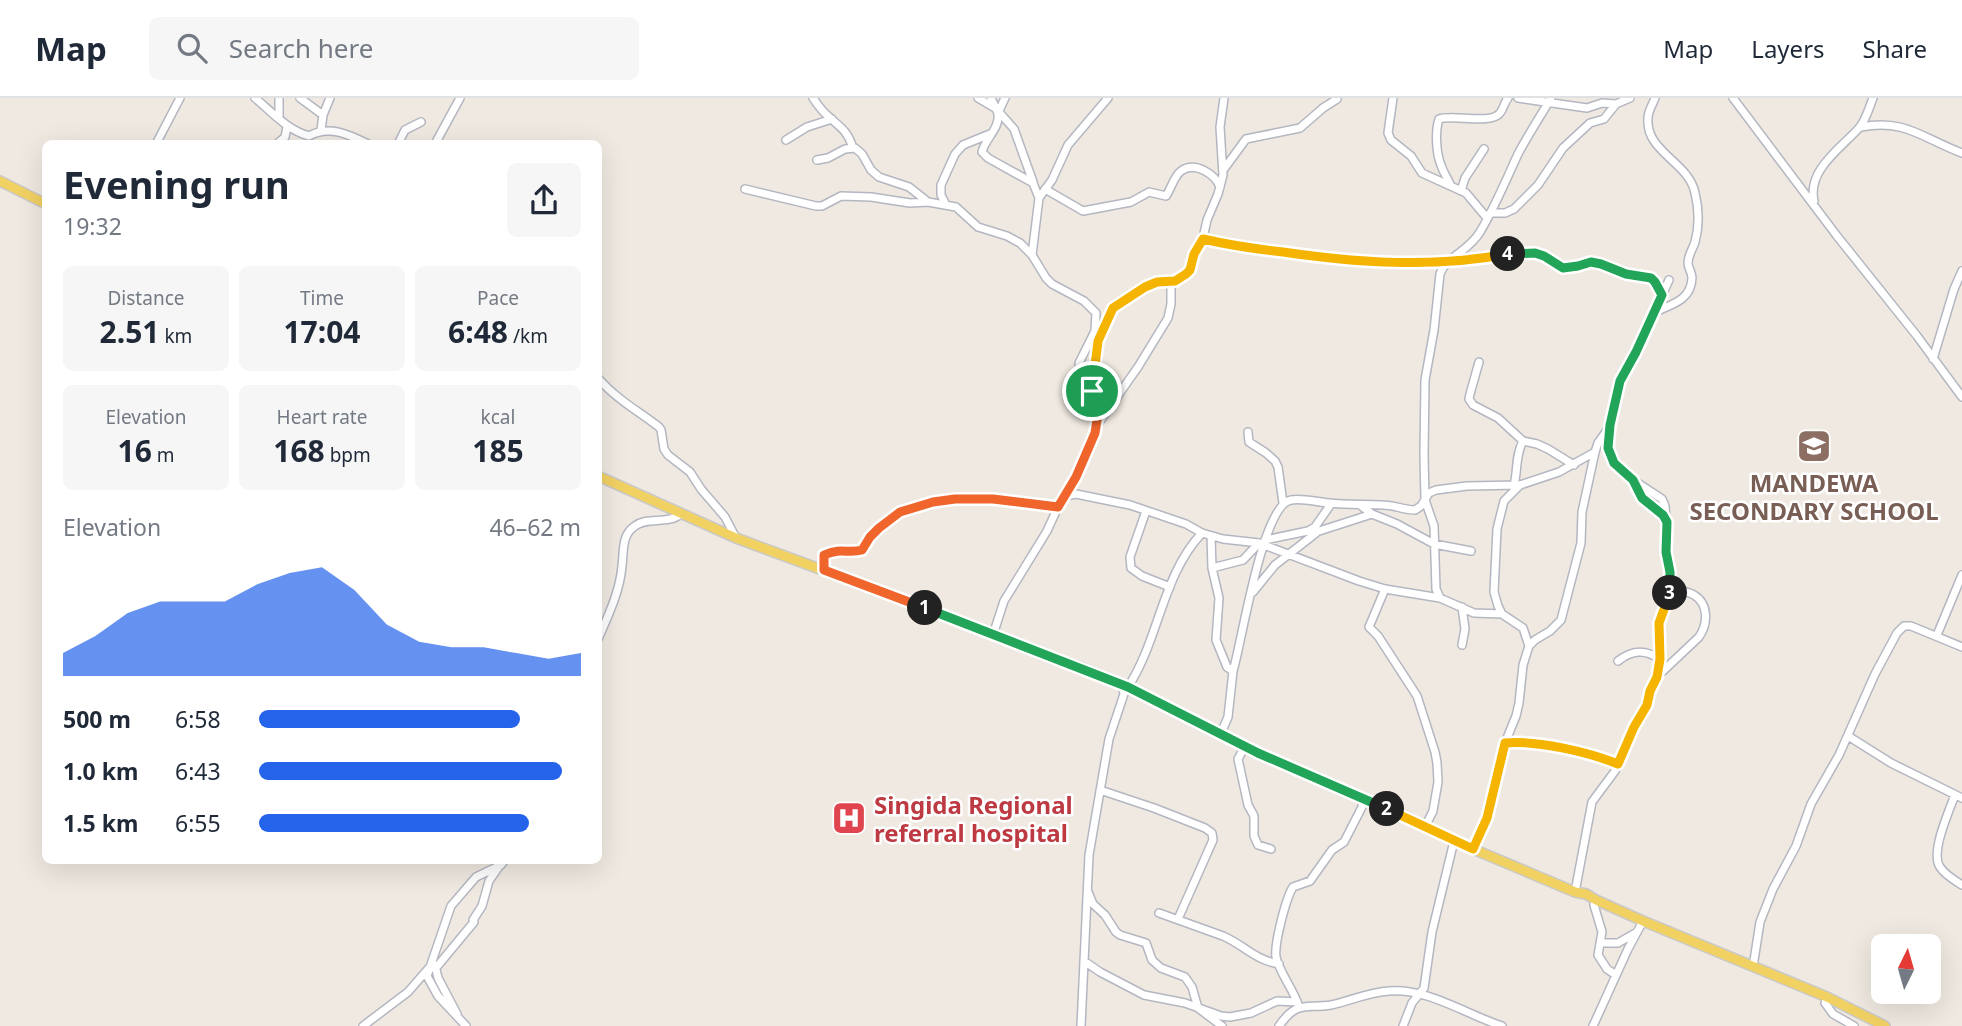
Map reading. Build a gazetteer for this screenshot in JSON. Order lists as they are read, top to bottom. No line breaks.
{"places":{"school or university":["MANDEWA SECONDARY SCHOOL"],"hospital":["Singida Regional referral hospital"]},"north":"top","page":{"header":"Map","search":"Search here","nav":["Map","Layers","Share"],"heading":["Evening run","19:32"],"pins":["4","3","1","2"],"stats":[["Distance","2.51 km"],["Time","17:04"],["Pace","6:48 /km"],["Elevation","16 m"],["Heart rate","168 bpm"],["kcal","185"]],"chart":["Elevation","46–62 m"],"list":[{"name":"500 m","note":"6:58"},{"name":"1.0 km","note":"6:43"},{"name":"1.5 km","note":"6:55"}]}}
